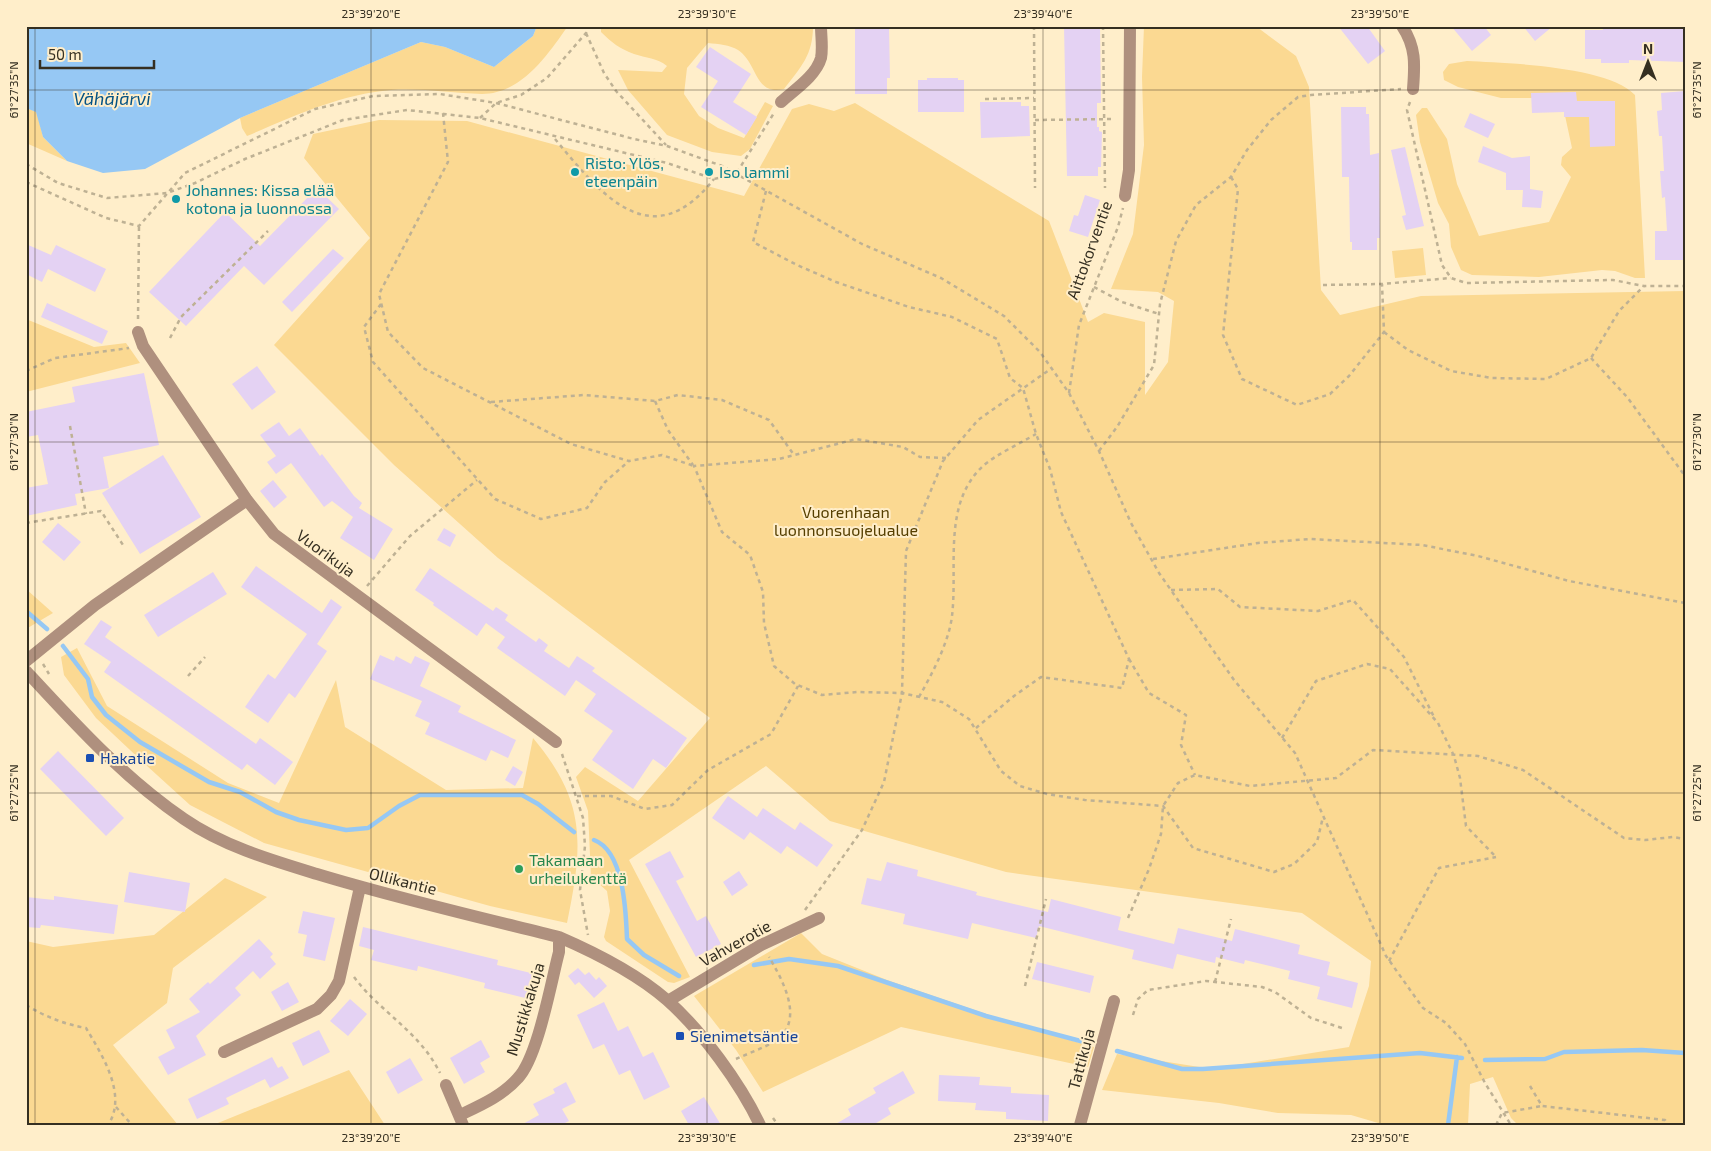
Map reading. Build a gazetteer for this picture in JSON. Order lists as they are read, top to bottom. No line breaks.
{"streets":{"street":["Aittokorventie","Vuorikuja","Ollikantie","Vahverotie","Mustikkakuja","Tattikuja"]},"crossings":[["Ollikantie","Vahverotie"],["Ollikantie","Mustikkakuja"]],"water":["Vähäjärvi"],"parks":["Vuorenhaan luonnonsuojelualue"],"places":{"other":["Risto: Ylös, eteenpäin","Iso lammi","Johannes: Kissa elää kotona ja luonnossa","Takamaan urheilukenttä"],"transit":["Hakatie","Sienimetsäntie"]},"scale_bar":"50 m","north":"top","coordinates":["23°39'20\"E","23°39'30\"E","23°39'40\"E","23°39'50\"E","61°27'35\"N","61°27'30\"N","61°27'25\"N"]}
